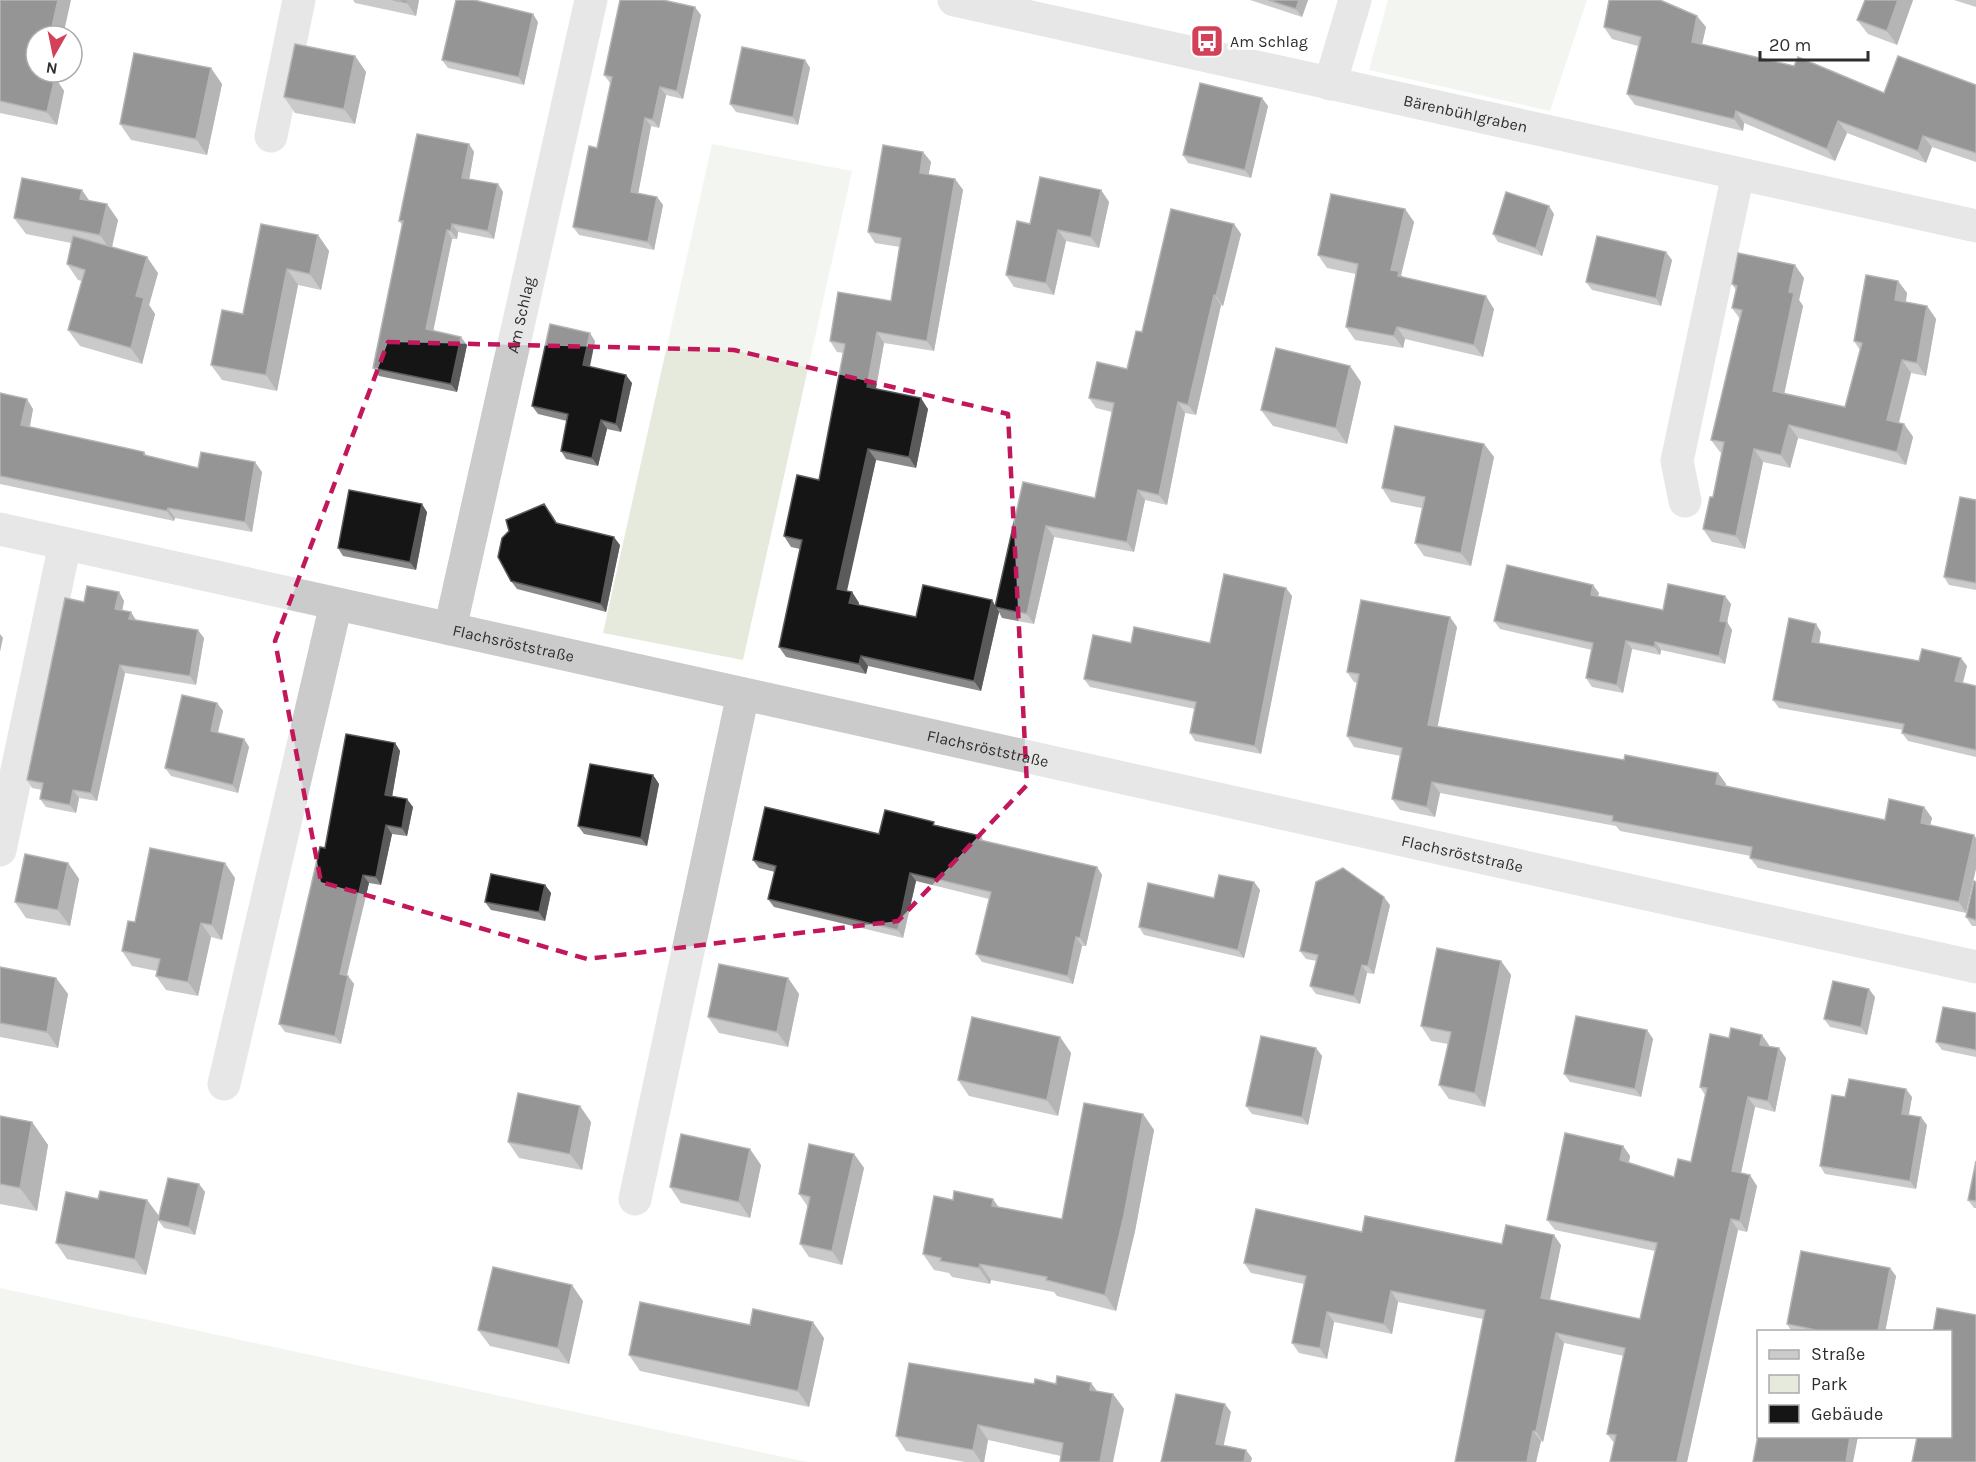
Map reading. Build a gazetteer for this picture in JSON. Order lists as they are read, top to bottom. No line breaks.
{"streets":{"street":["Bärenbühlgraben","Am Schlag","Flachsröststraße"]},"crossings":[["Am Schlag","Flachsröststraße"]],"places":{"bus stop":["Am Schlag"]},"legend":["Straße","Park","Gebäude"],"scale_bar":"20 m","north":"bottom"}
